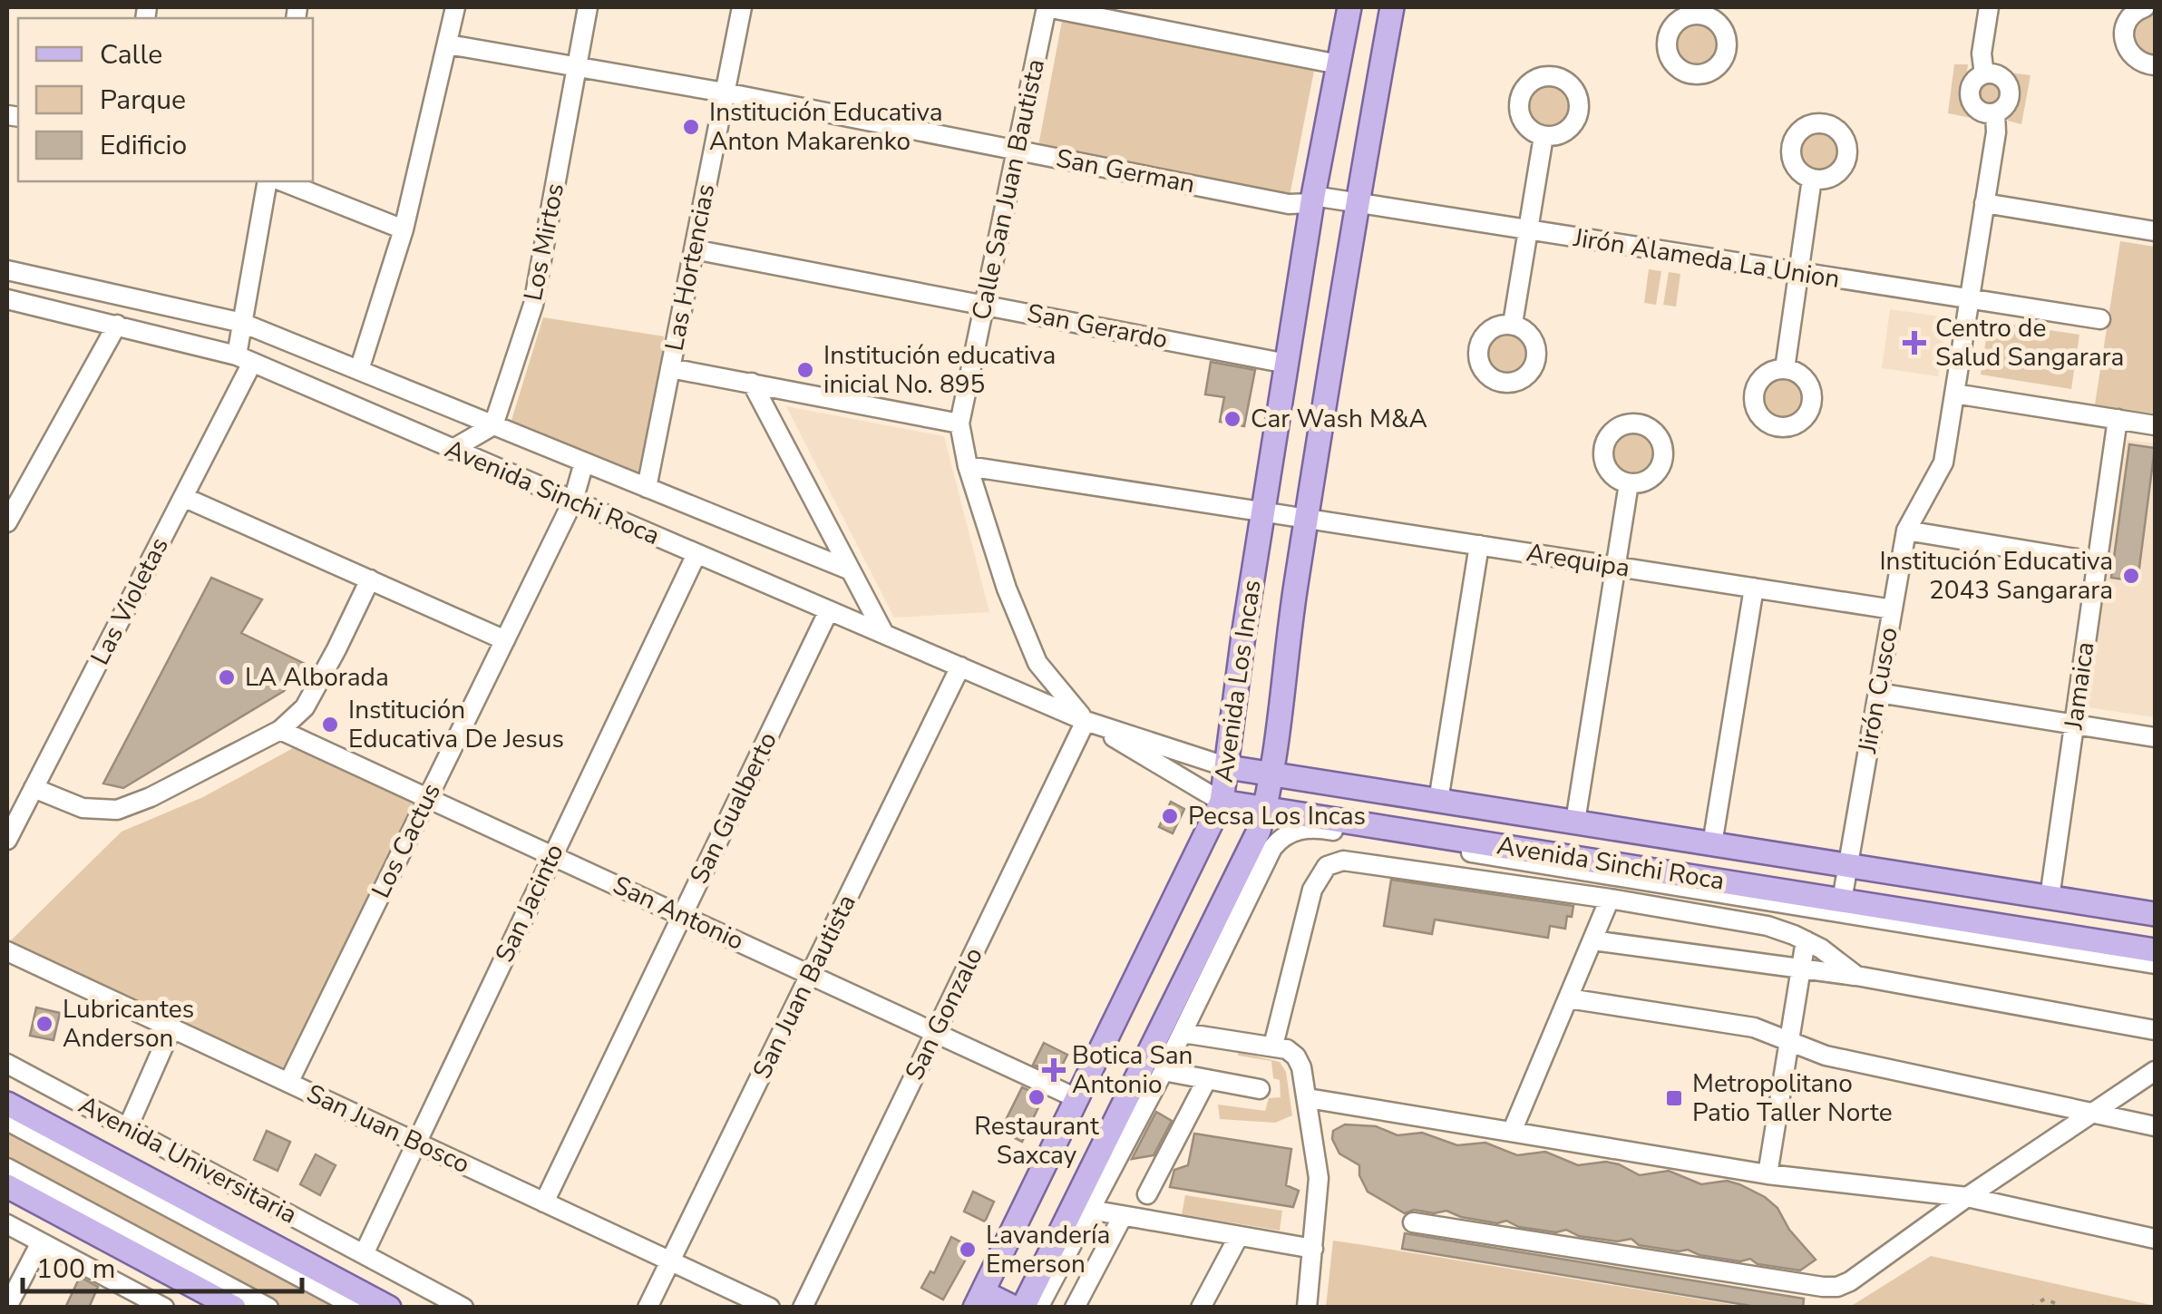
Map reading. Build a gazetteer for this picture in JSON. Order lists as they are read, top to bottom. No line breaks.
{"streets":{"main road":["Avenida Sinchi Roca","Avenida Los Incas","Avenida Universitaria"],"street":["San German","Calle San Juan Bautista","Los Mirtos","Jirón Alameda La Union","Las Hortencias","San Gerardo","Arequipa","Las Violetas","Jamaica","Jirón Cusco","San Gualberto","Los Cactus","San Jacinto","San Antonio","San Juan Bautista","San Gonzalo","San Juan Bosco"]},"crossings":[["San German","Calle San Juan Bautista"],["San German","Los Mirtos"],["San German","Jirón Alameda La Union"],["San German","Las Hortencias"],["San German","Avenida Los Incas"],["Calle San Juan Bautista","San Gerardo"],["Calle San Juan Bautista","Avenida Sinchi Roca"],["Calle San Juan Bautista","Arequipa"],["Calle San Juan Bautista","San Gonzalo"],["Jirón Alameda La Union","Avenida Los Incas"],["Jirón Alameda La Union","Jirón Cusco"],["Las Hortencias","San Gerardo"],["San Gerardo","Avenida Los Incas"],["Avenida Sinchi Roca","Las Violetas"],["Avenida Sinchi Roca","Avenida Los Incas"],["Avenida Sinchi Roca","Jamaica"],["Avenida Sinchi Roca","Jirón Cusco"],["Avenida Sinchi Roca","San Gualberto"],["Avenida Sinchi Roca","Los Cactus"],["Avenida Sinchi Roca","San Jacinto"],["Avenida Sinchi Roca","San Juan Bautista"],["Avenida Sinchi Roca","San Gonzalo"],["Arequipa","Avenida Los Incas"],["Arequipa","Jirón Cusco"],["Avenida Los Incas","San Antonio"],["San Gualberto","San Antonio"],["San Gualberto","San Juan Bosco"],["Los Cactus","San Antonio"],["Los Cactus","San Juan Bosco"],["San Jacinto","San Antonio"],["San Jacinto","San Juan Bosco"],["San Jacinto","Avenida Universitaria"],["San Antonio","San Juan Bautista"],["San Antonio","San Gonzalo"],["San Juan Bautista","San Juan Bosco"]],"places":{"other":["Institución Educativa Anton Makarenko","Institución educativa inicial No. 895","Car Wash M&A","Institución Educativa 2043 Sangarara","LA Alborada","Institución Educativa De Jesus","Pecsa Los Incas","Lubricantes Anderson","Restaurant Saxcay","Lavandería Emerson"],"health":["Centro de Salud Sangarara","Botica San Antonio"],"transit":["Metropolitano Patio Taller Norte"]},"legend":["Calle","Parque","Edificio"],"scale_bar":"100 m"}
